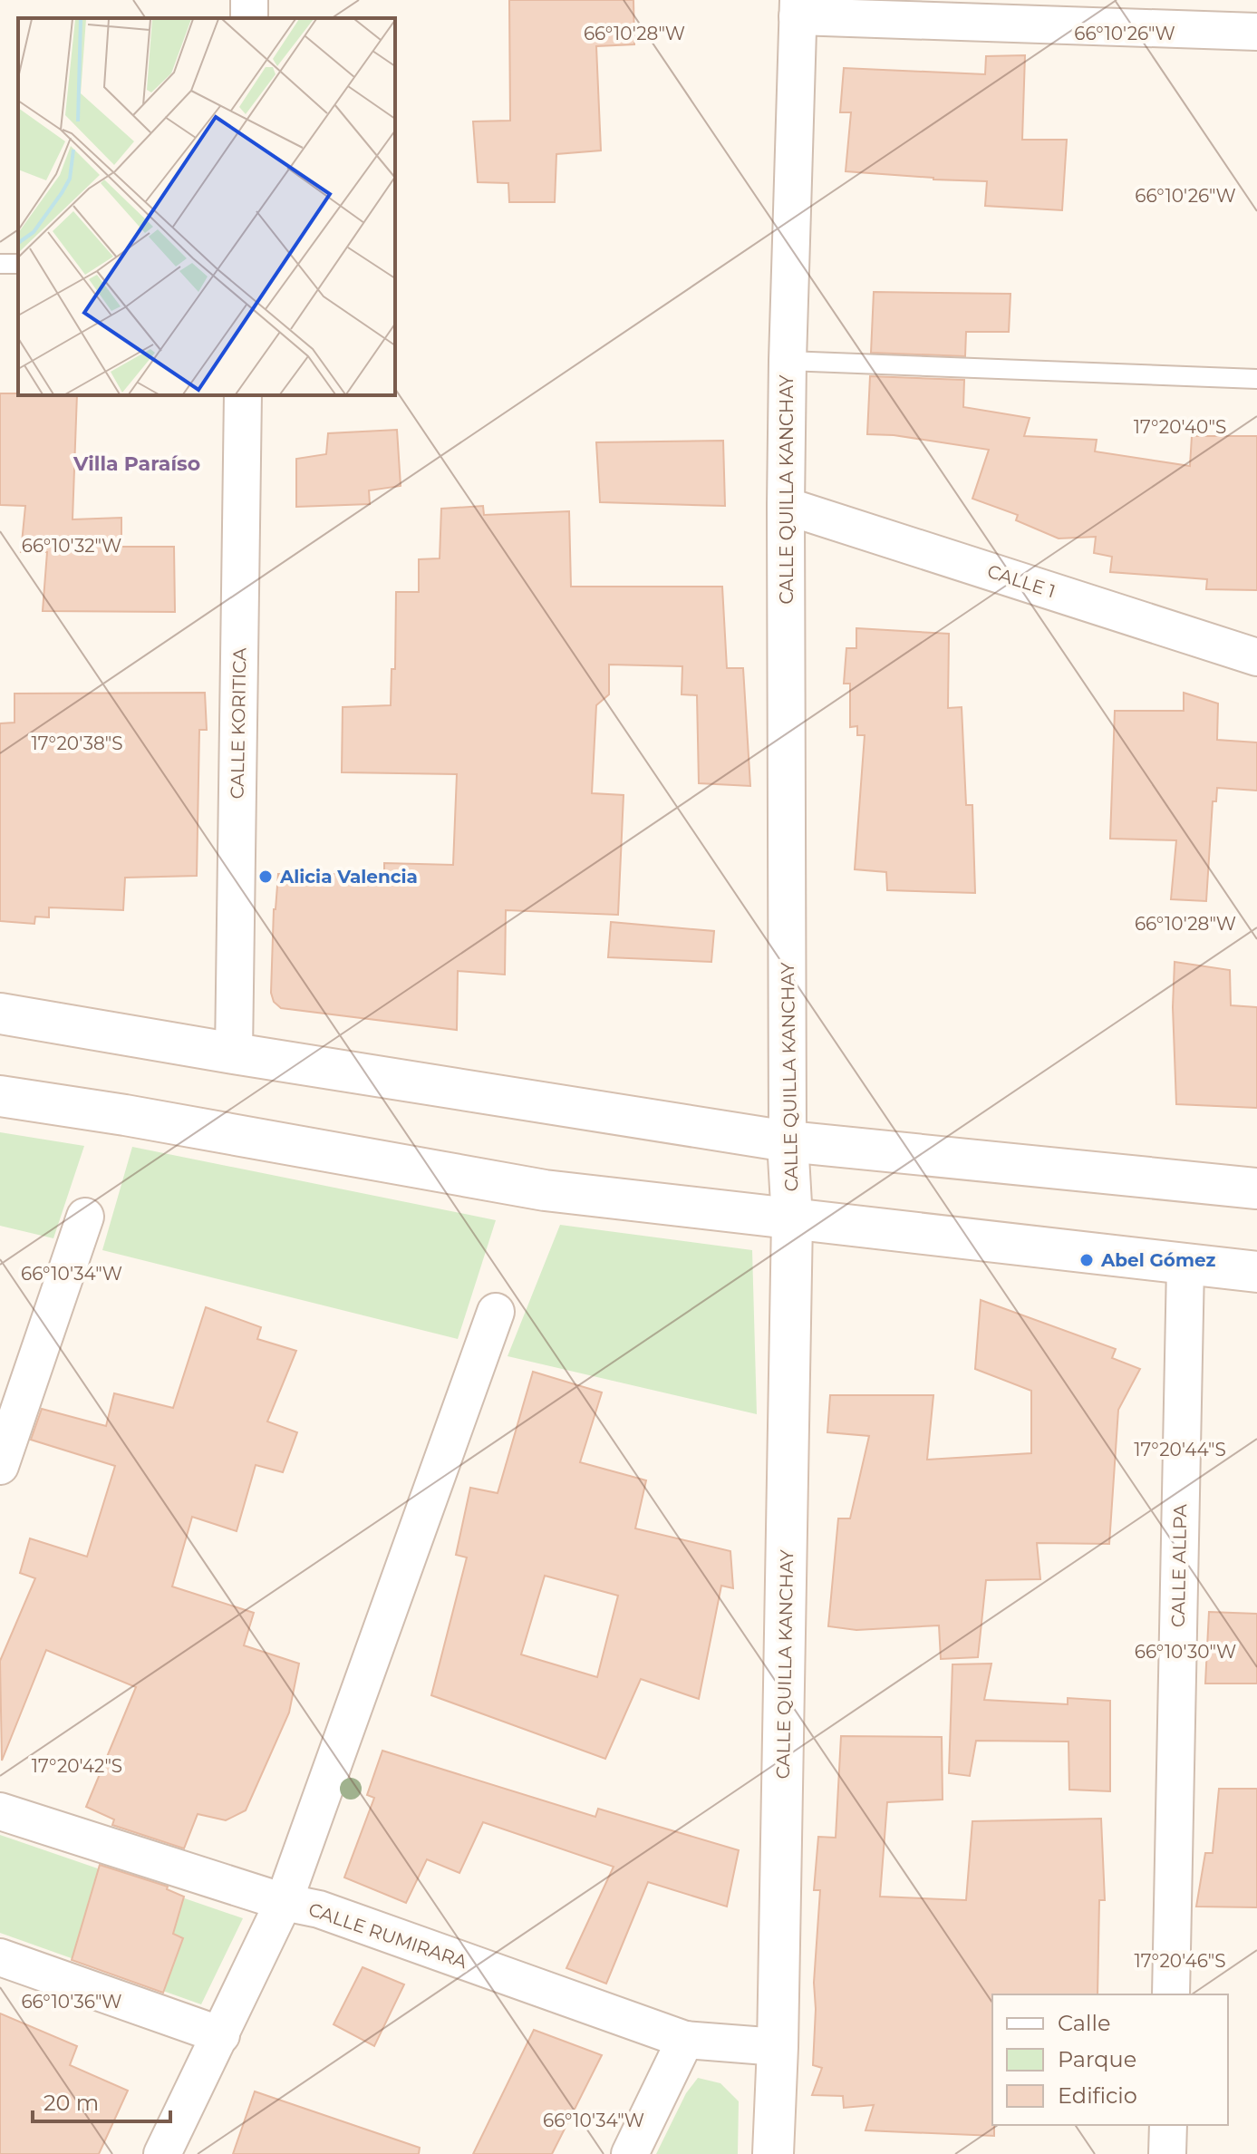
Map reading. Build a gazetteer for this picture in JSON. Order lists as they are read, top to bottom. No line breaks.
{"streets":{"main road":["CALLE QUILLA KANCHAY"],"street":["CALLE 1","CALLE KORITICA","CALLE ALLPA","CALLE RUMIRARA"]},"crossings":[["CALLE QUILLA KANCHAY","CALLE 1"],["CALLE QUILLA KANCHAY","CALLE RUMIRARA"]],"districts":["Villa Paraíso"],"places":["Alicia Valencia","Abel Gómez"],"legend":["Calle","Parque","Edificio"],"scale_bar":"20 m","coordinates":["66°10'28\"W","66°10'26\"W","17°20'40\"S","66°10'32\"W","17°20'38\"S","66°10'34\"W","17°20'44\"S","66°10'30\"W","17°20'42\"S","17°20'46\"S","66°10'36\"W"]}
